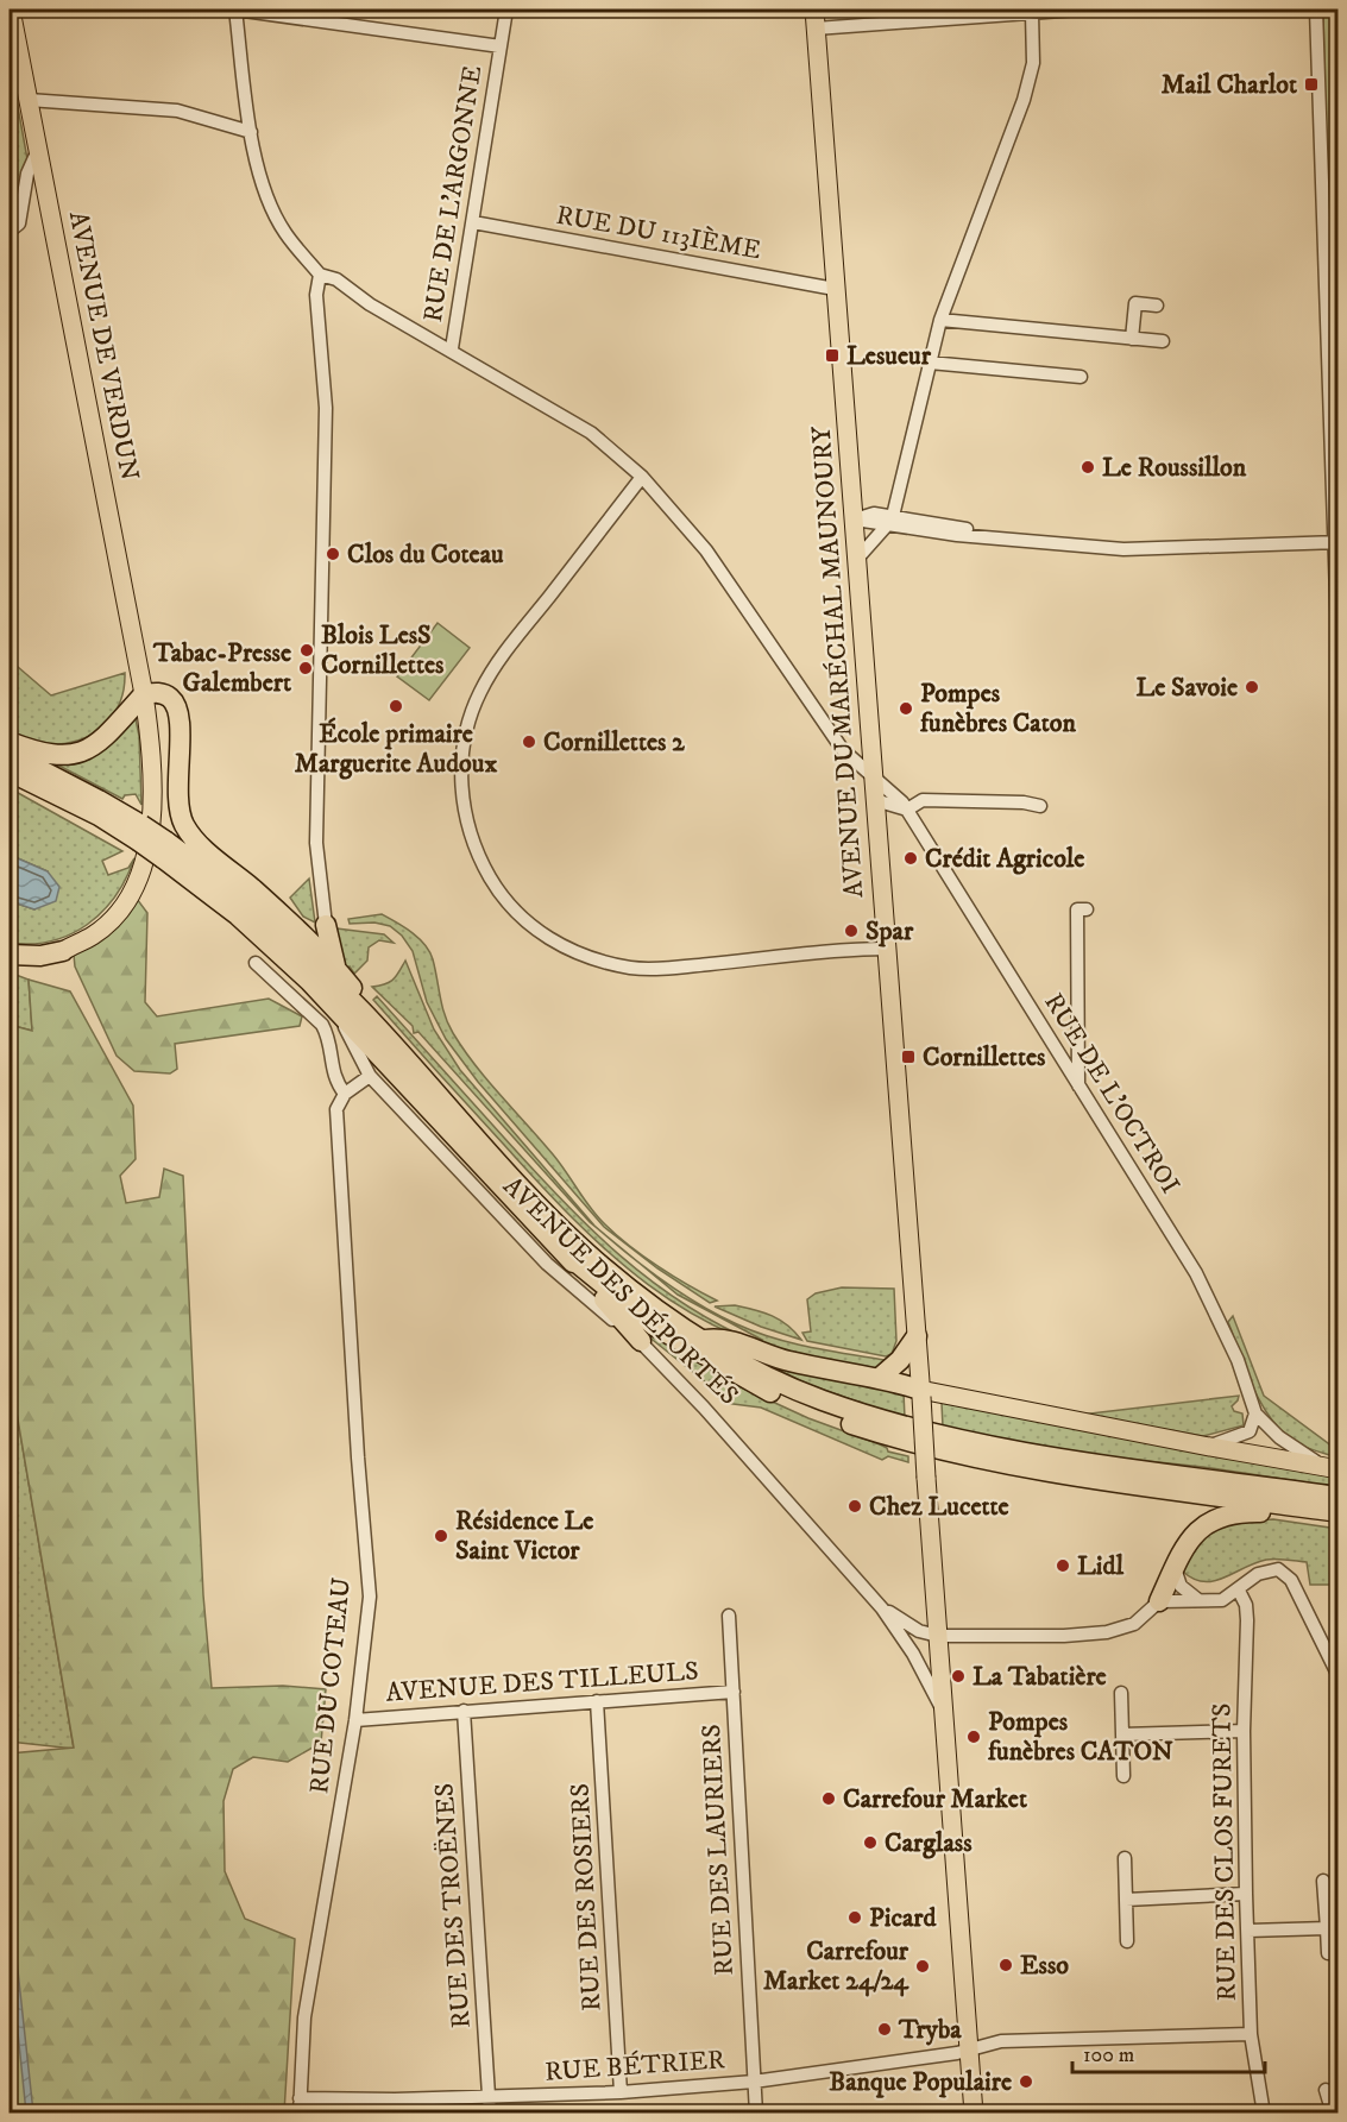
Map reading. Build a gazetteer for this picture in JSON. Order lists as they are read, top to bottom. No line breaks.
{"streets":{"highway":["AVENUE DES DÉPORTÉS"],"main road":["AVENUE DE VERDUN","AVENUE DU MARÉCHAL MAUNOURY"],"street":["RUE DE L'ARGONNE","RUE DU 113IÈME","RUE DE L'OCTROI","AVENUE DES TILLEULS","RUE DU COTEAU","RUE DES LAURIERS","RUE DES CLOS FURETS","RUE DES ROSIERS","RUE DES TROËNES","RUE BÉTRIER"]},"crossings":[["RUE DE L'ARGONNE","RUE DU 113IÈME"],["RUE DE L'ARGONNE","RUE DE L'OCTROI"],["RUE DU 113IÈME","AVENUE DU MARÉCHAL MAUNOURY"],["AVENUE DE VERDUN","AVENUE DES DÉPORTÉS"],["AVENUE DU MARÉCHAL MAUNOURY","RUE DE L'OCTROI"],["AVENUE DU MARÉCHAL MAUNOURY","AVENUE DES DÉPORTÉS"],["AVENUE DU MARÉCHAL MAUNOURY","RUE BÉTRIER"],["AVENUE DES TILLEULS","RUE DU COTEAU"],["AVENUE DES TILLEULS","RUE DES LAURIERS"],["AVENUE DES TILLEULS","RUE DES ROSIERS"],["AVENUE DES TILLEULS","RUE DES TROËNES"],["RUE DU COTEAU","RUE BÉTRIER"],["RUE DES LAURIERS","RUE BÉTRIER"],["RUE DES CLOS FURETS","RUE BÉTRIER"],["RUE DES ROSIERS","RUE BÉTRIER"],["RUE DES TROËNES","RUE BÉTRIER"]],"places":{"transit":["Mail Charlot","Lesueur","Cornillettes"],"other":["Le Roussillon","Clos du Coteau","Blois LesS Cornillettes","Tabac-Presse Galembert","Le Savoie","École primaire Marguerite Audoux","Pompes funèbres Caton","Cornillettes 2","Crédit Agricole","Spar","Chez Lucette","Résidence Le Saint Victor","Lidl","La Tabatière","Pompes funèbres CATON","Carrefour Market","Carglass","Picard","Esso","Carrefour Market 24/24","Tryba","Banque Populaire"]},"scale_bar":"100 m"}
